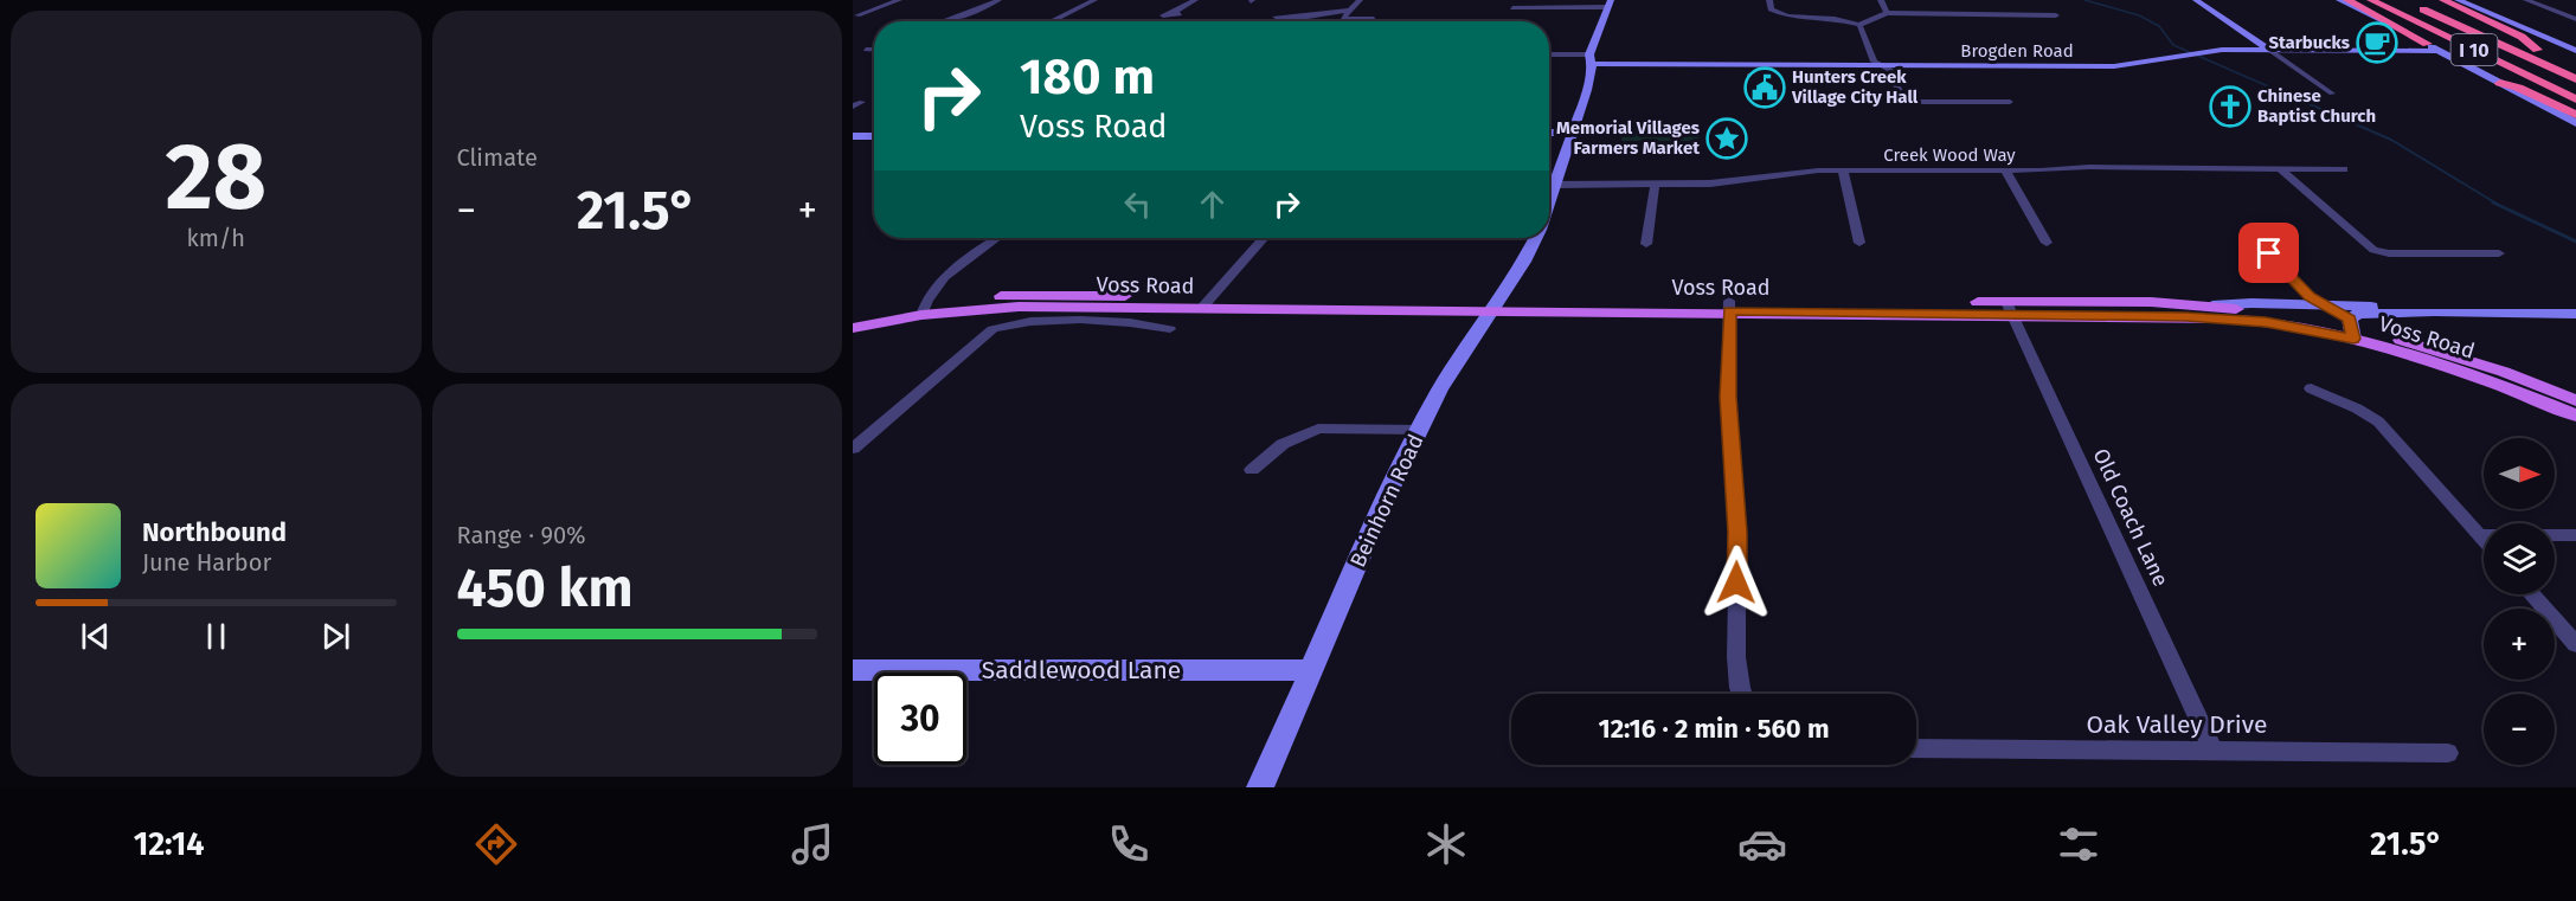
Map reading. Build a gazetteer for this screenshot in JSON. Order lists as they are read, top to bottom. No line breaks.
{"streets":{"highway":["I 10"],"main road":["Voss Road"],"street":["Brogden Road","Creek Wood Way","Beinhorn Road","Old Coach Lane","Saddlewood Lane","Oak Valley Drive"]},"crossings":[["Brogden Road","Beinhorn Road"],["Creek Wood Way","Beinhorn Road"],["Voss Road","Beinhorn Road"],["Voss Road","Old Coach Lane"],["Beinhorn Road","Saddlewood Lane"],["Old Coach Lane","Oak Valley Drive"]],"places":{"cafe":["Starbucks"],"public building":["Hunters Creek Village City Hall"],"church":["Chinese Baptist Church"],"place":["Memorial Villages Farmers Market"]},"north":"right","page":{"tile":[["28","km/h"],"Climate",["Range · 90%","450 km"]],"turn":["180 m","Voss Road"],"heat":["−","21.5°","+"],"map_buttons":["+","−"],"song":["Northbound","June Harbor"],"limit":"30","trip":"12:16 · 2 min · 560 m","tabs":["12:14","21.5°"]}}
